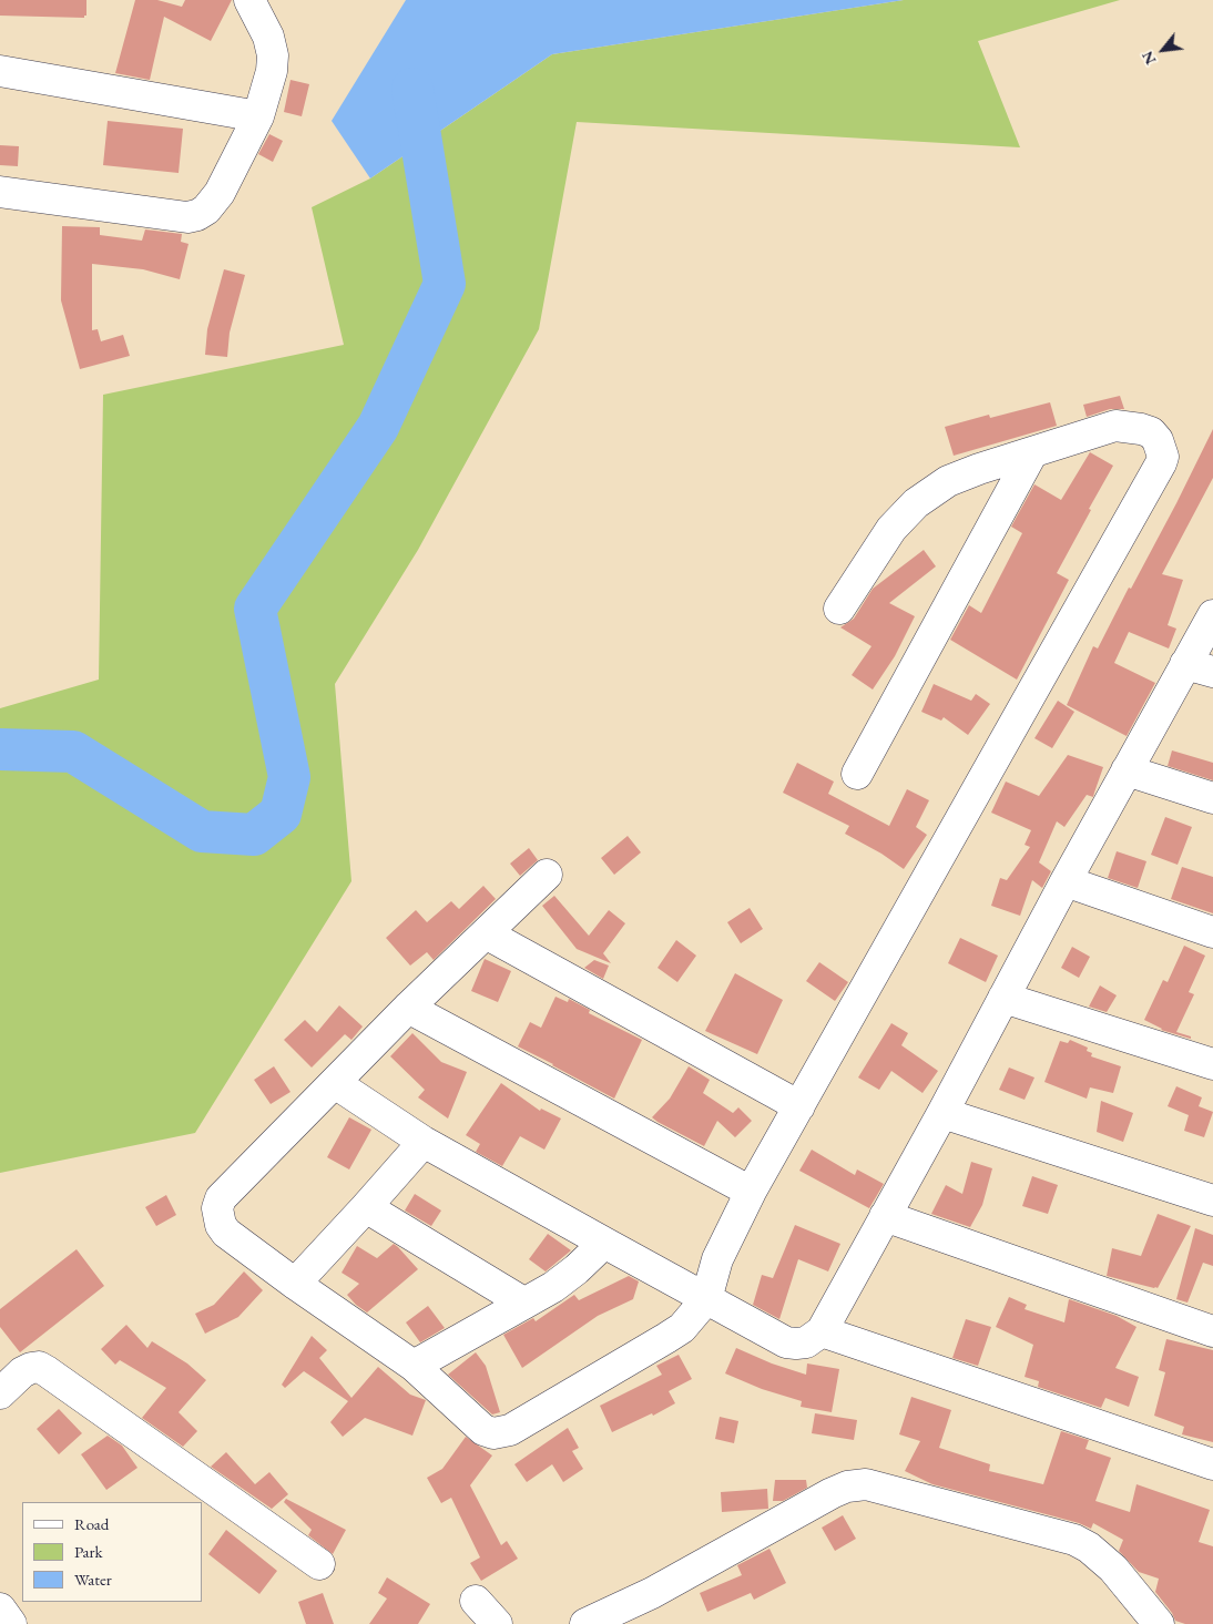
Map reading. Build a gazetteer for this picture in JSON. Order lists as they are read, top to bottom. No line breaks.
{"legend":["Road","Park","Water"],"north":"bottom left"}
